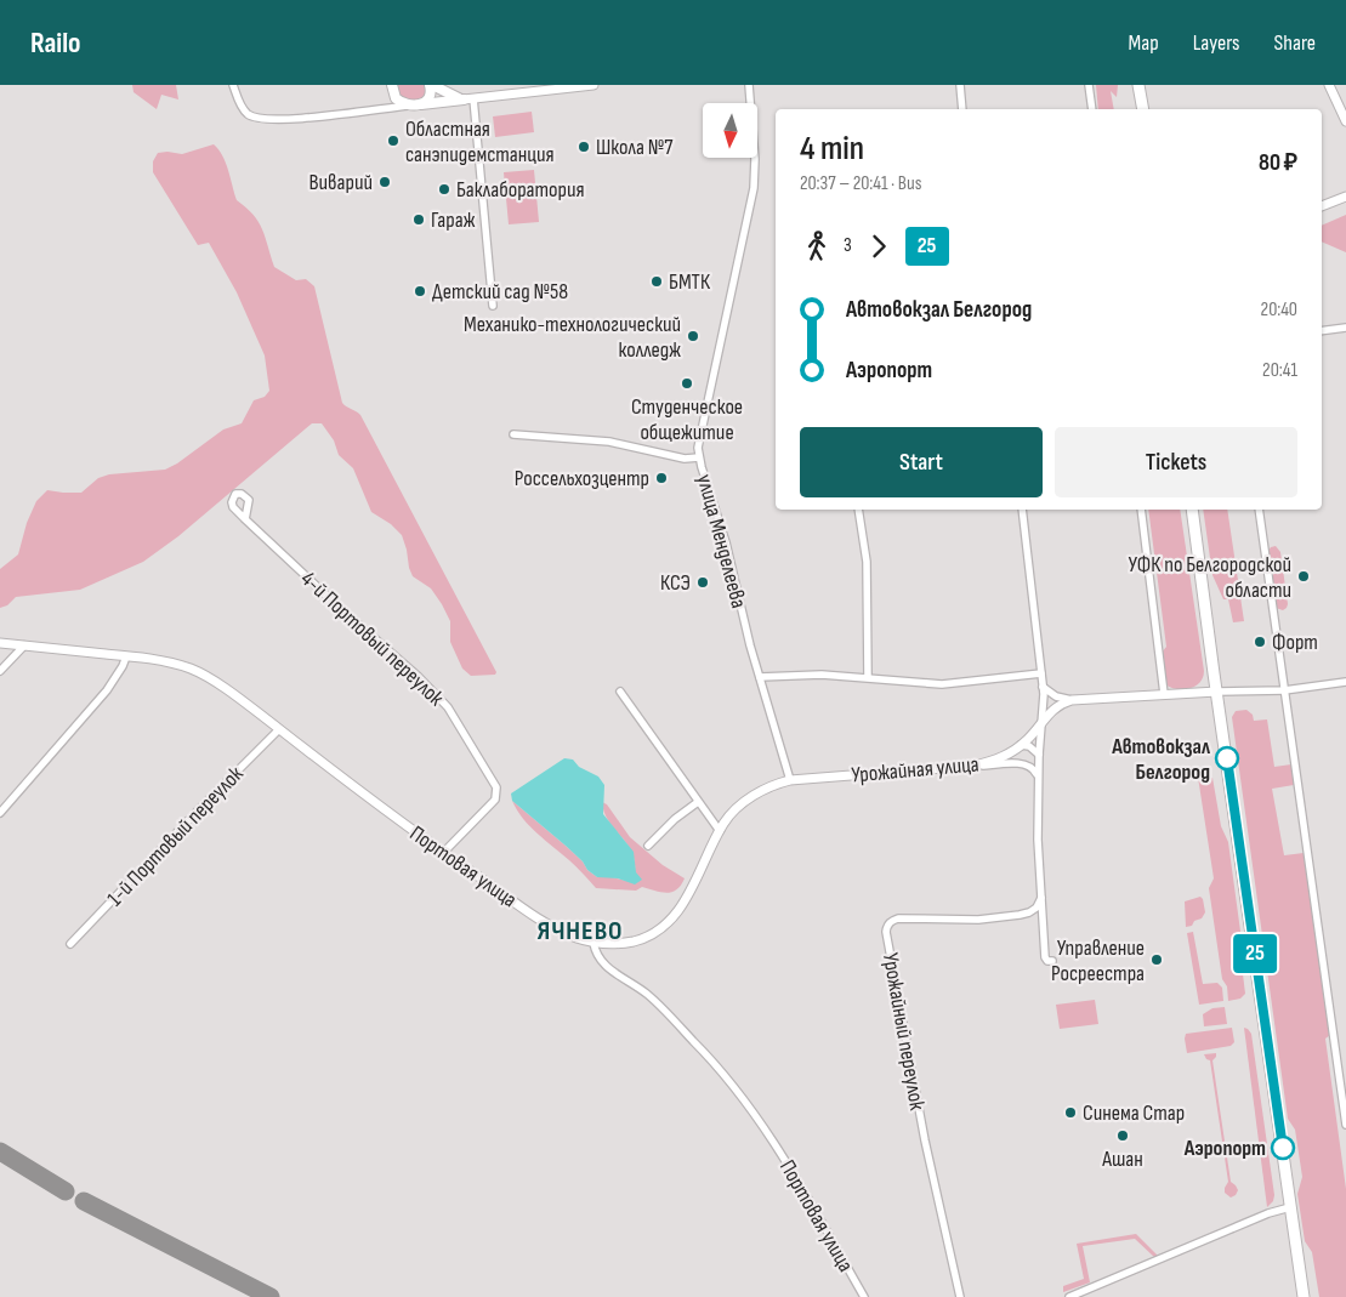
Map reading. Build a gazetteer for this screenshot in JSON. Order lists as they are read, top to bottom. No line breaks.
{"streets":{"street":["улица Менделеева","4-й Портовый переулок","Урожайная улица","1-й Портовый переулок","Портовая улица","Урожайный переулок"]},"crossings":[["улица Менделеева","Урожайная улица"],["4-й Портовый переулок","Портовая улица"],["Урожайная улица","Портовая улица"],["1-й Портовый переулок","Портовая улица"]],"districts":["ЯЧНЕВО"],"places":["Областная санэпидемстанция","Школа №7","Виварий","Баклаборатория","Гараж","БМТК","Детский сад №58","Механико-технологический колледж","Студенческое общежитие","Россельхозцентр","УФК по Белгородской области","КСЭ","Форт","Автовокзал Белгород","Управление Росреестра","Синема Стар","Ашан","Аэропорт"],"lines":["bus line 25"],"north":"bottom","page":{"header":"Railo","nav":["Map","Layers","Share"],"on_map":"25","heading":["4 min","20:37 – 20:41 · Bus","80 ₽"],"legs":["3","25"],"list":[{"name":"Автовокзал Белгород","value":"20:40"},{"name":"Аэропорт","value":"20:41"}],"buttons":["Start","Tickets"]}}
